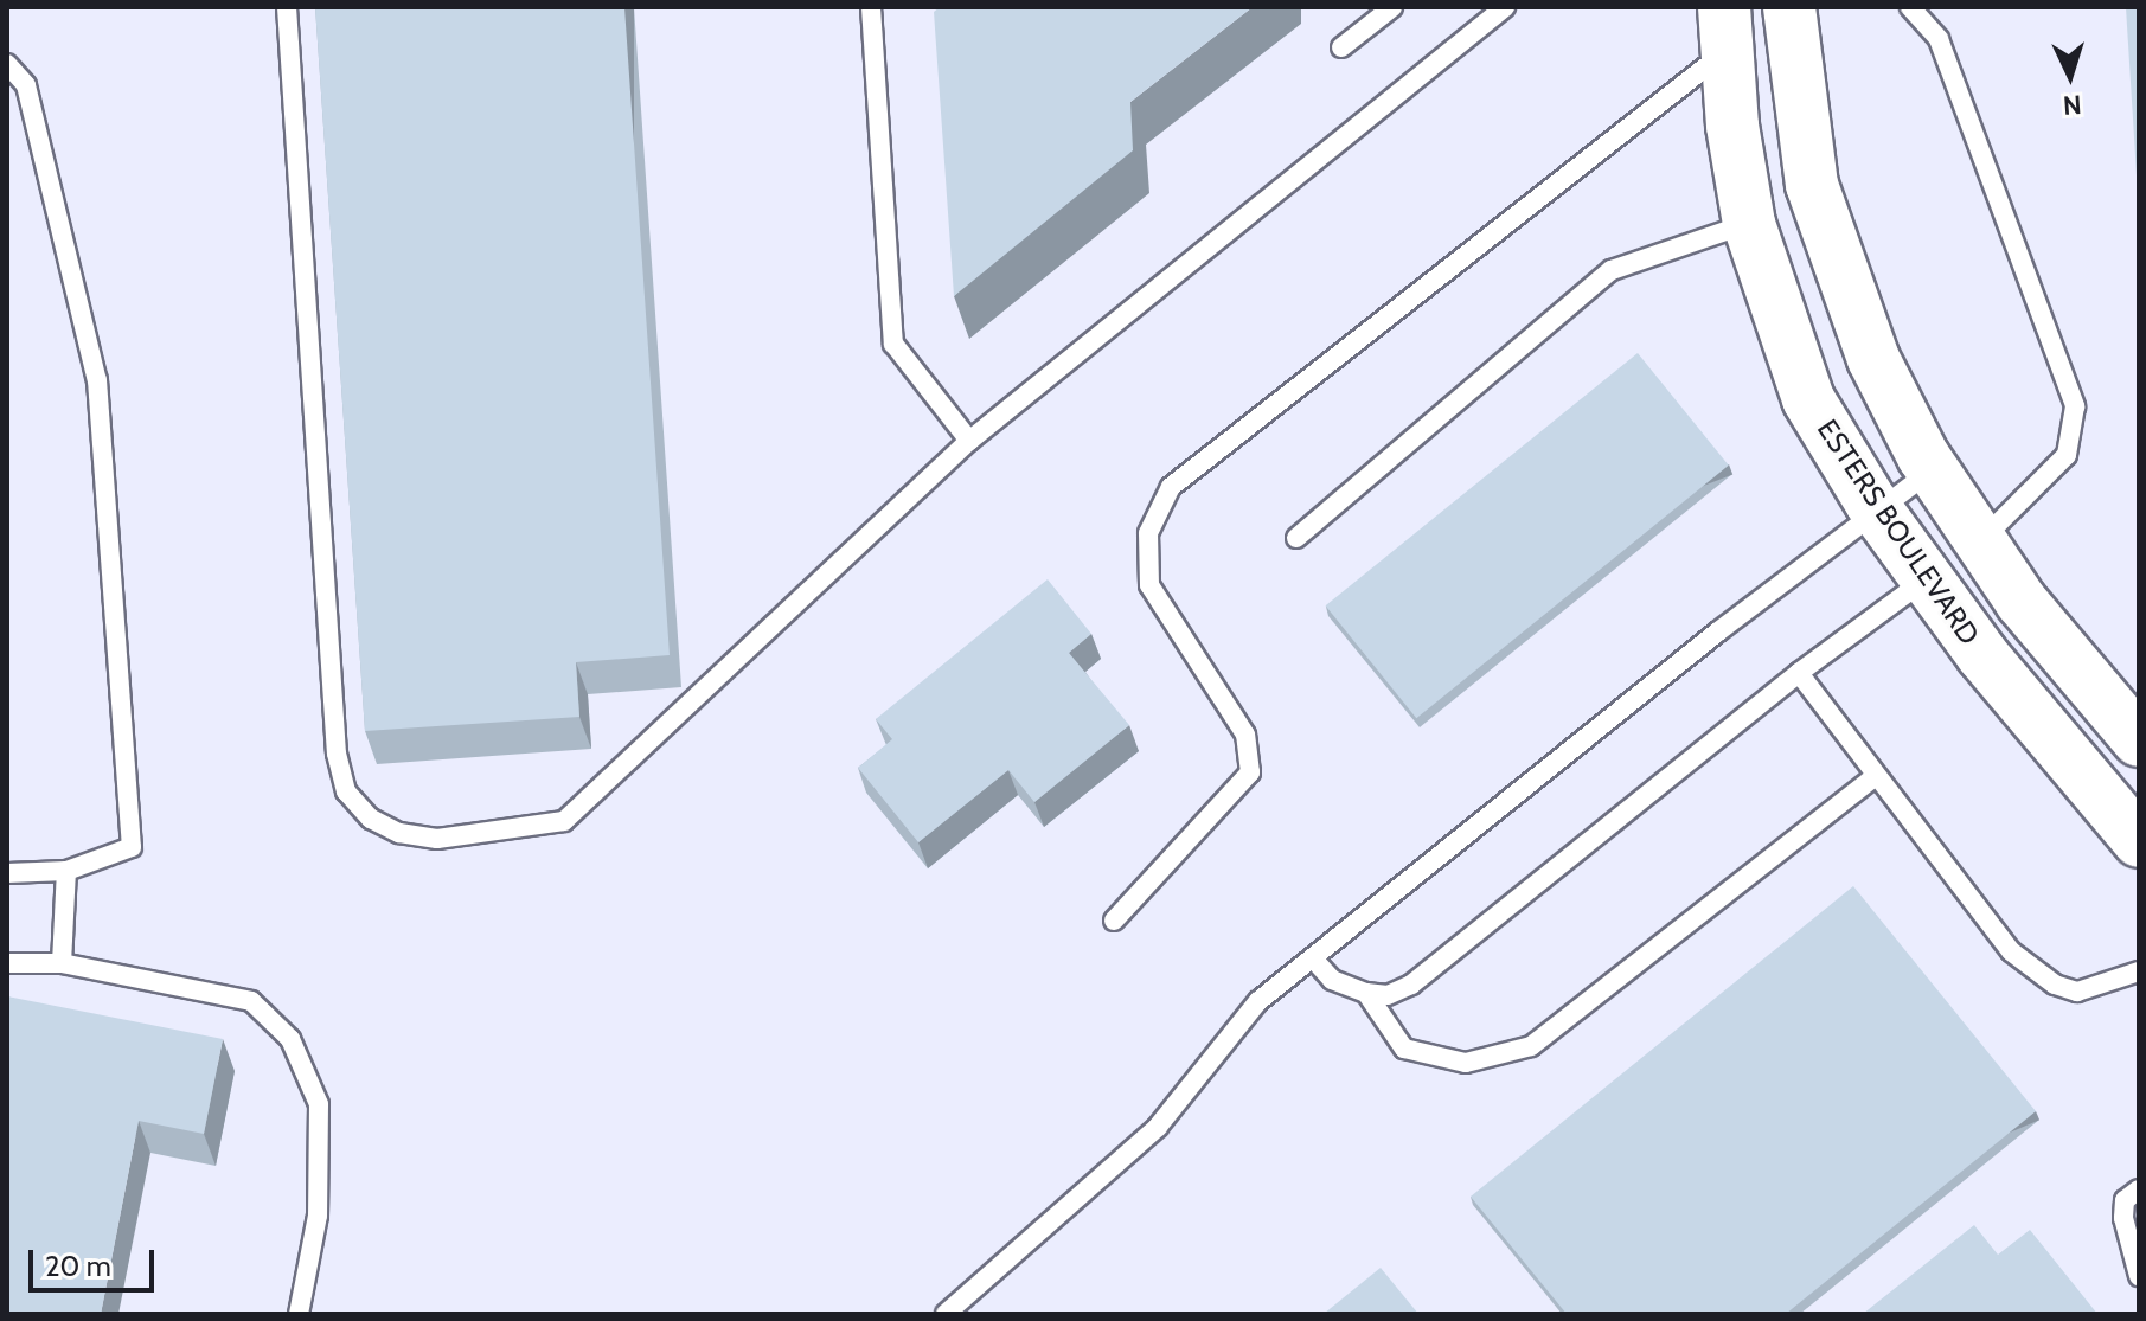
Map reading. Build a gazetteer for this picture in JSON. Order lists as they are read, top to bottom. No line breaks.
{"streets":{"main road":["ESTERS BOULEVARD"]},"scale_bar":"20 m","north":"bottom"}
